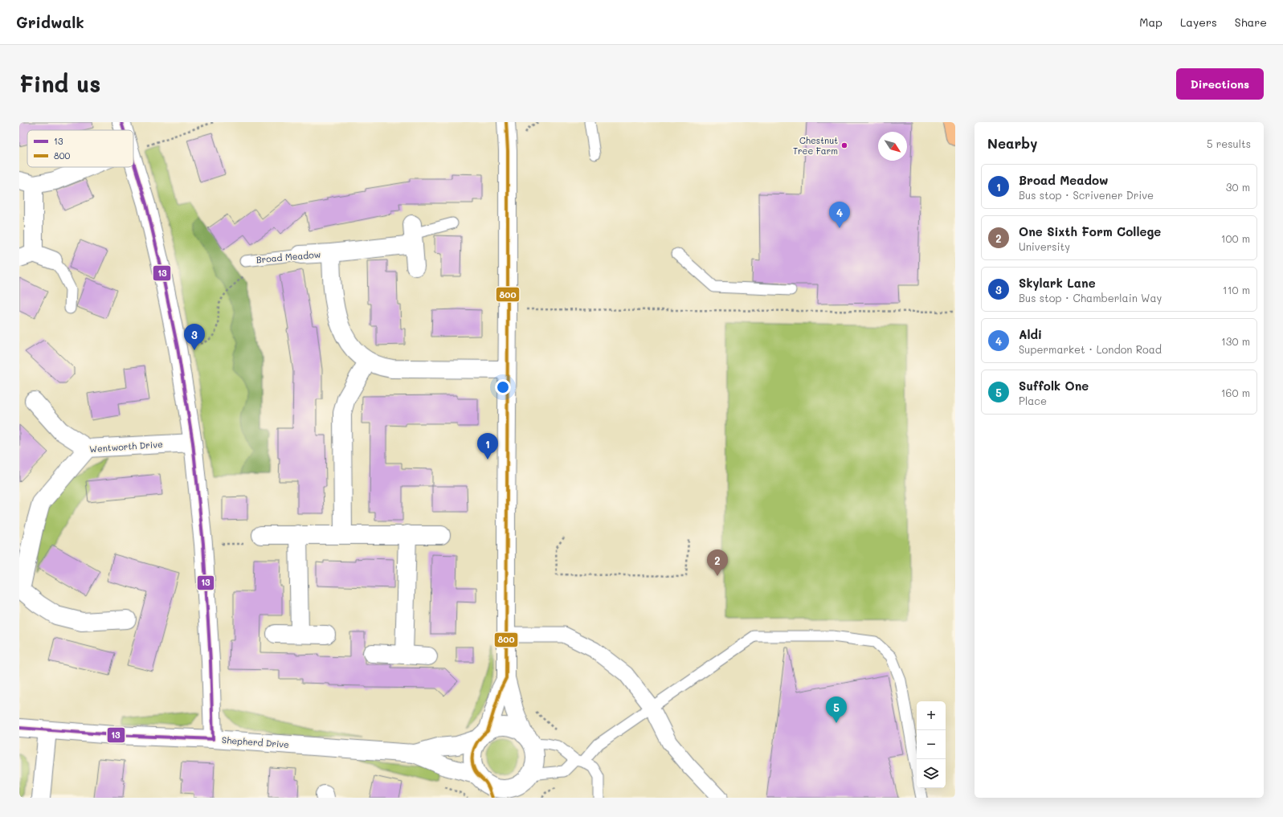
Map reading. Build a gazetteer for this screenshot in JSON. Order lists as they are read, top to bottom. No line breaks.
{"streets":{"street":["Broad Meadow","Wentworth Drive","Shepherd Drive"]},"places":["Chestnut Tree Farm"],"lines":["transit line 13","transit line 800"],"legend":["13","800"],"north":"bottom right","page":{"header":"Gridwalk","nav":["Map","Layers","Share"],"buttons":"Directions","title":"Find us","heading":["Nearby","5 results"],"list":[{"mark":"1","name":"Broad Meadow","note":"Bus stop · Scrivener Drive","value":"30 m"},{"mark":"2","name":"One Sixth Form College","note":"University","value":"100 m"},{"mark":"3","name":"Skylark Lane","note":"Bus stop · Chamberlain Way","value":"110 m"},{"mark":"4","name":"Aldi","note":"Supermarket · London Road","value":"130 m"},{"mark":"5","name":"Suffolk One","note":"Place","value":"160 m"}],"pins":["4","3","1","2","5"],"map_buttons":["+","−"]}}
